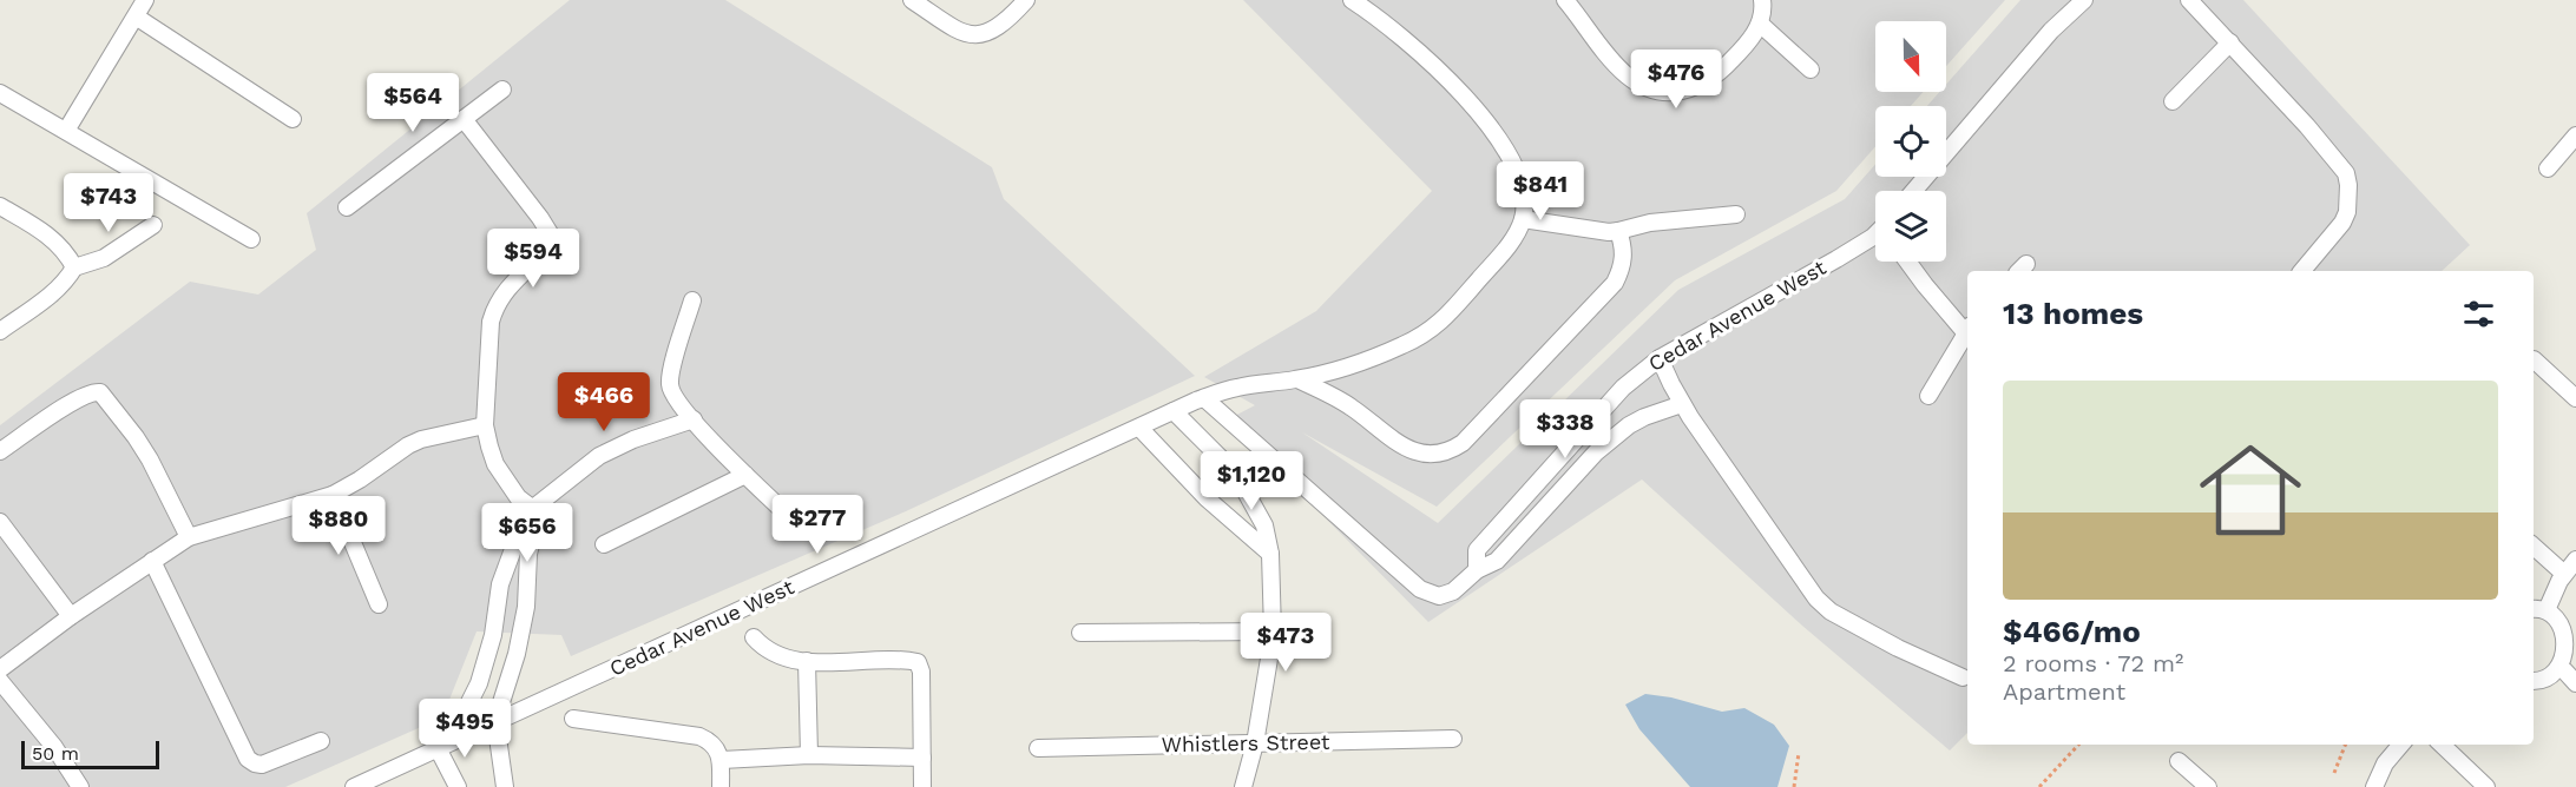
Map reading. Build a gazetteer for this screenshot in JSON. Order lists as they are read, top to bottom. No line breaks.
{"streets":{"street":["Cedar Avenue West","Whistlers Street"]},"scale_bar":"50 m","north":"bottom","page":{"price":["$476","$564","$841","$743","$594","$466","$338","$1,120","$277","$880","$656","$473","$495"],"heading":"13 homes","list":[{"name":"$466/mo","note":"2 rooms · 72 m² · Apartment"}],"scale":"50 m"}}
